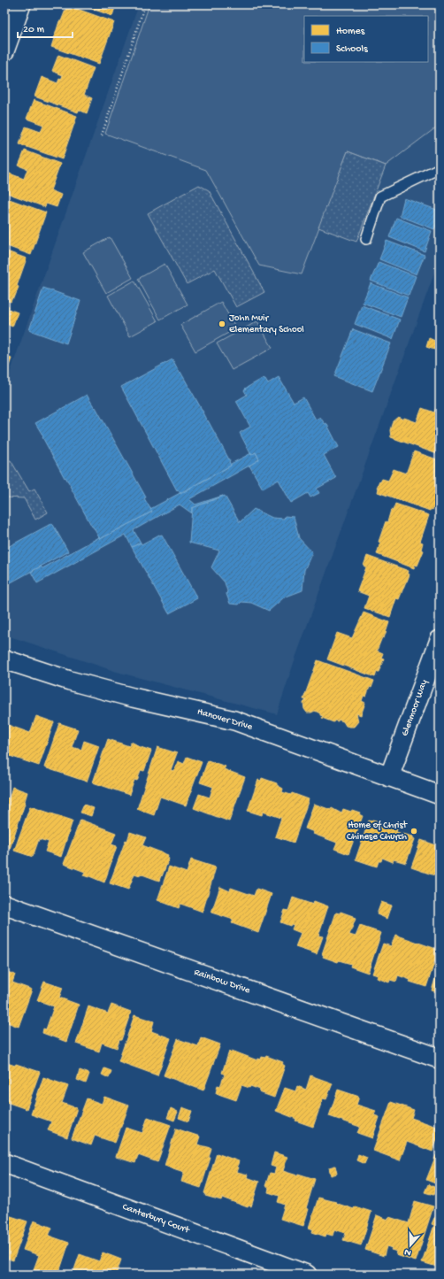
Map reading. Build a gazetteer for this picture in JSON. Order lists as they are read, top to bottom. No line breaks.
{"streets":{"street":["Glenmoor Way","Hanover Drive","Rainbow Drive","Canterbury Court"]},"crossings":[["Glenmoor Way","Hanover Drive"]],"places":["John Muir Elementary School","Home of Christ Chinese Church"],"legend":["Homes","Schools"],"scale_bar":"20 m","north":"bottom"}
